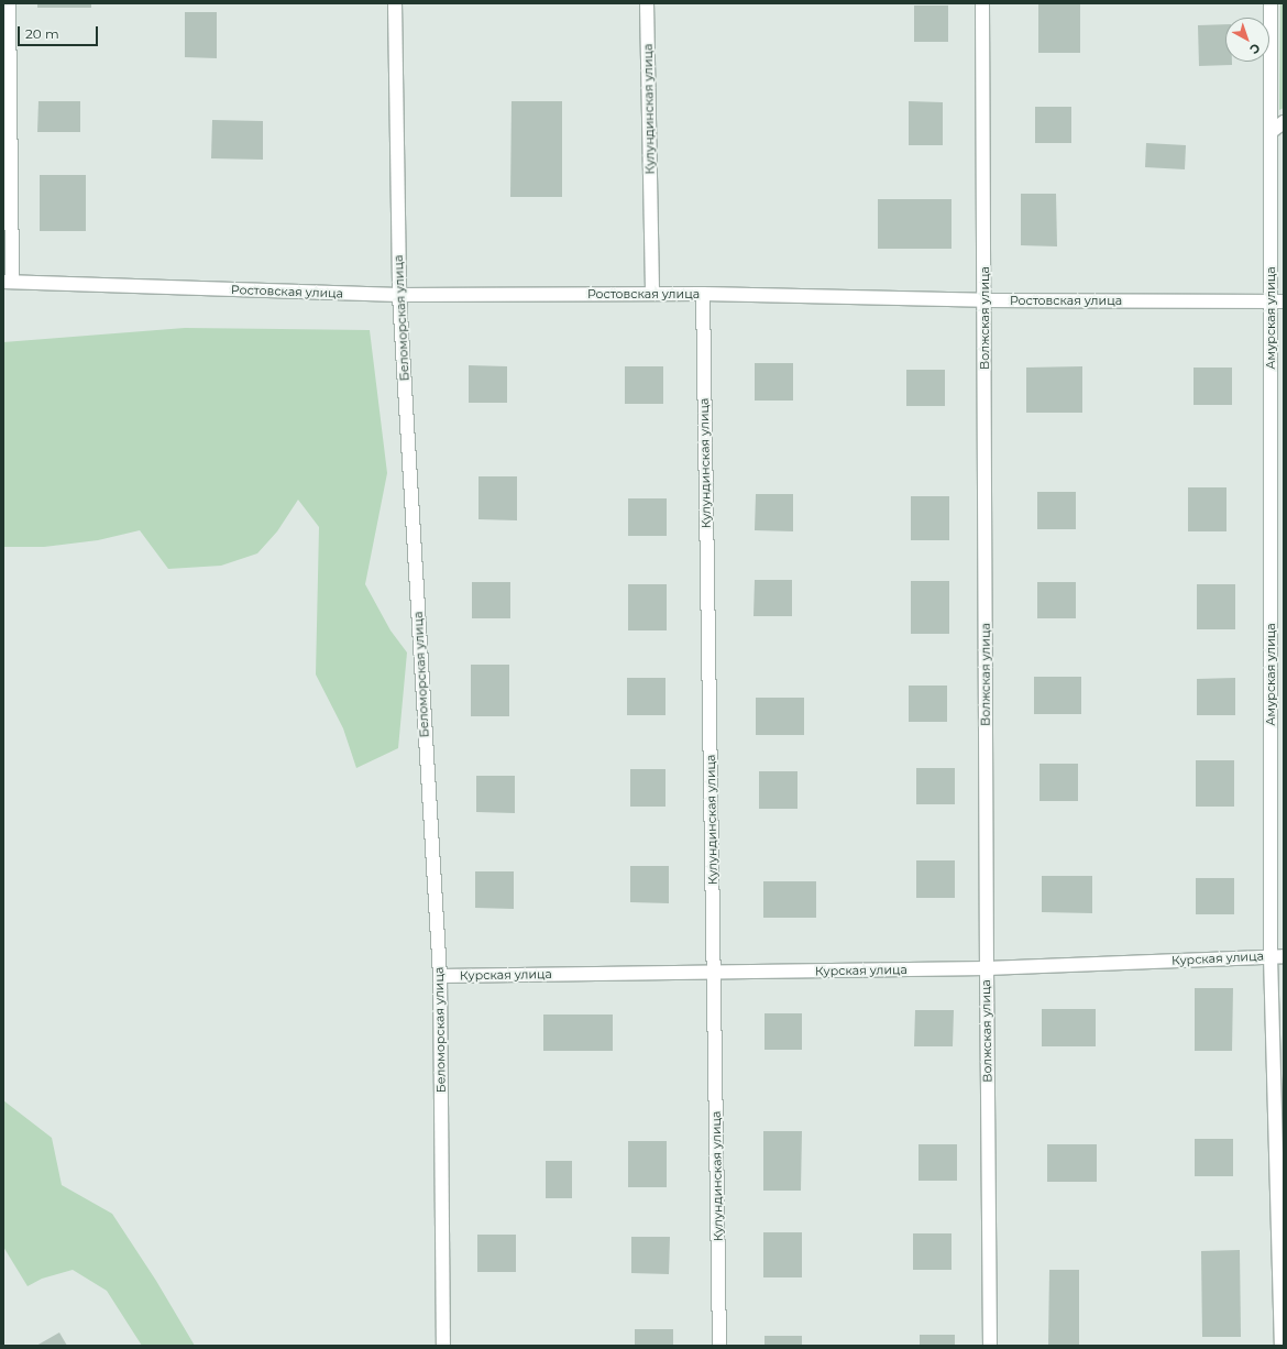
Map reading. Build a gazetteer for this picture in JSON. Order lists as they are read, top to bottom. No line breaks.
{"streets":{"street":["Кулундинская улица","Ростовская улица","Беломорская улица","Волжская улица","Амурская улица","Курская улица"]},"crossings":[["Кулундинская улица","Ростовская улица"],["Кулундинская улица","Курская улица"],["Ростовская улица","Беломорская улица"],["Ростовская улица","Волжская улица"],["Ростовская улица","Амурская улица"],["Беломорская улица","Курская улица"],["Волжская улица","Курская улица"],["Амурская улица","Курская улица"]],"scale_bar":"20 m","north":"bottom right"}
